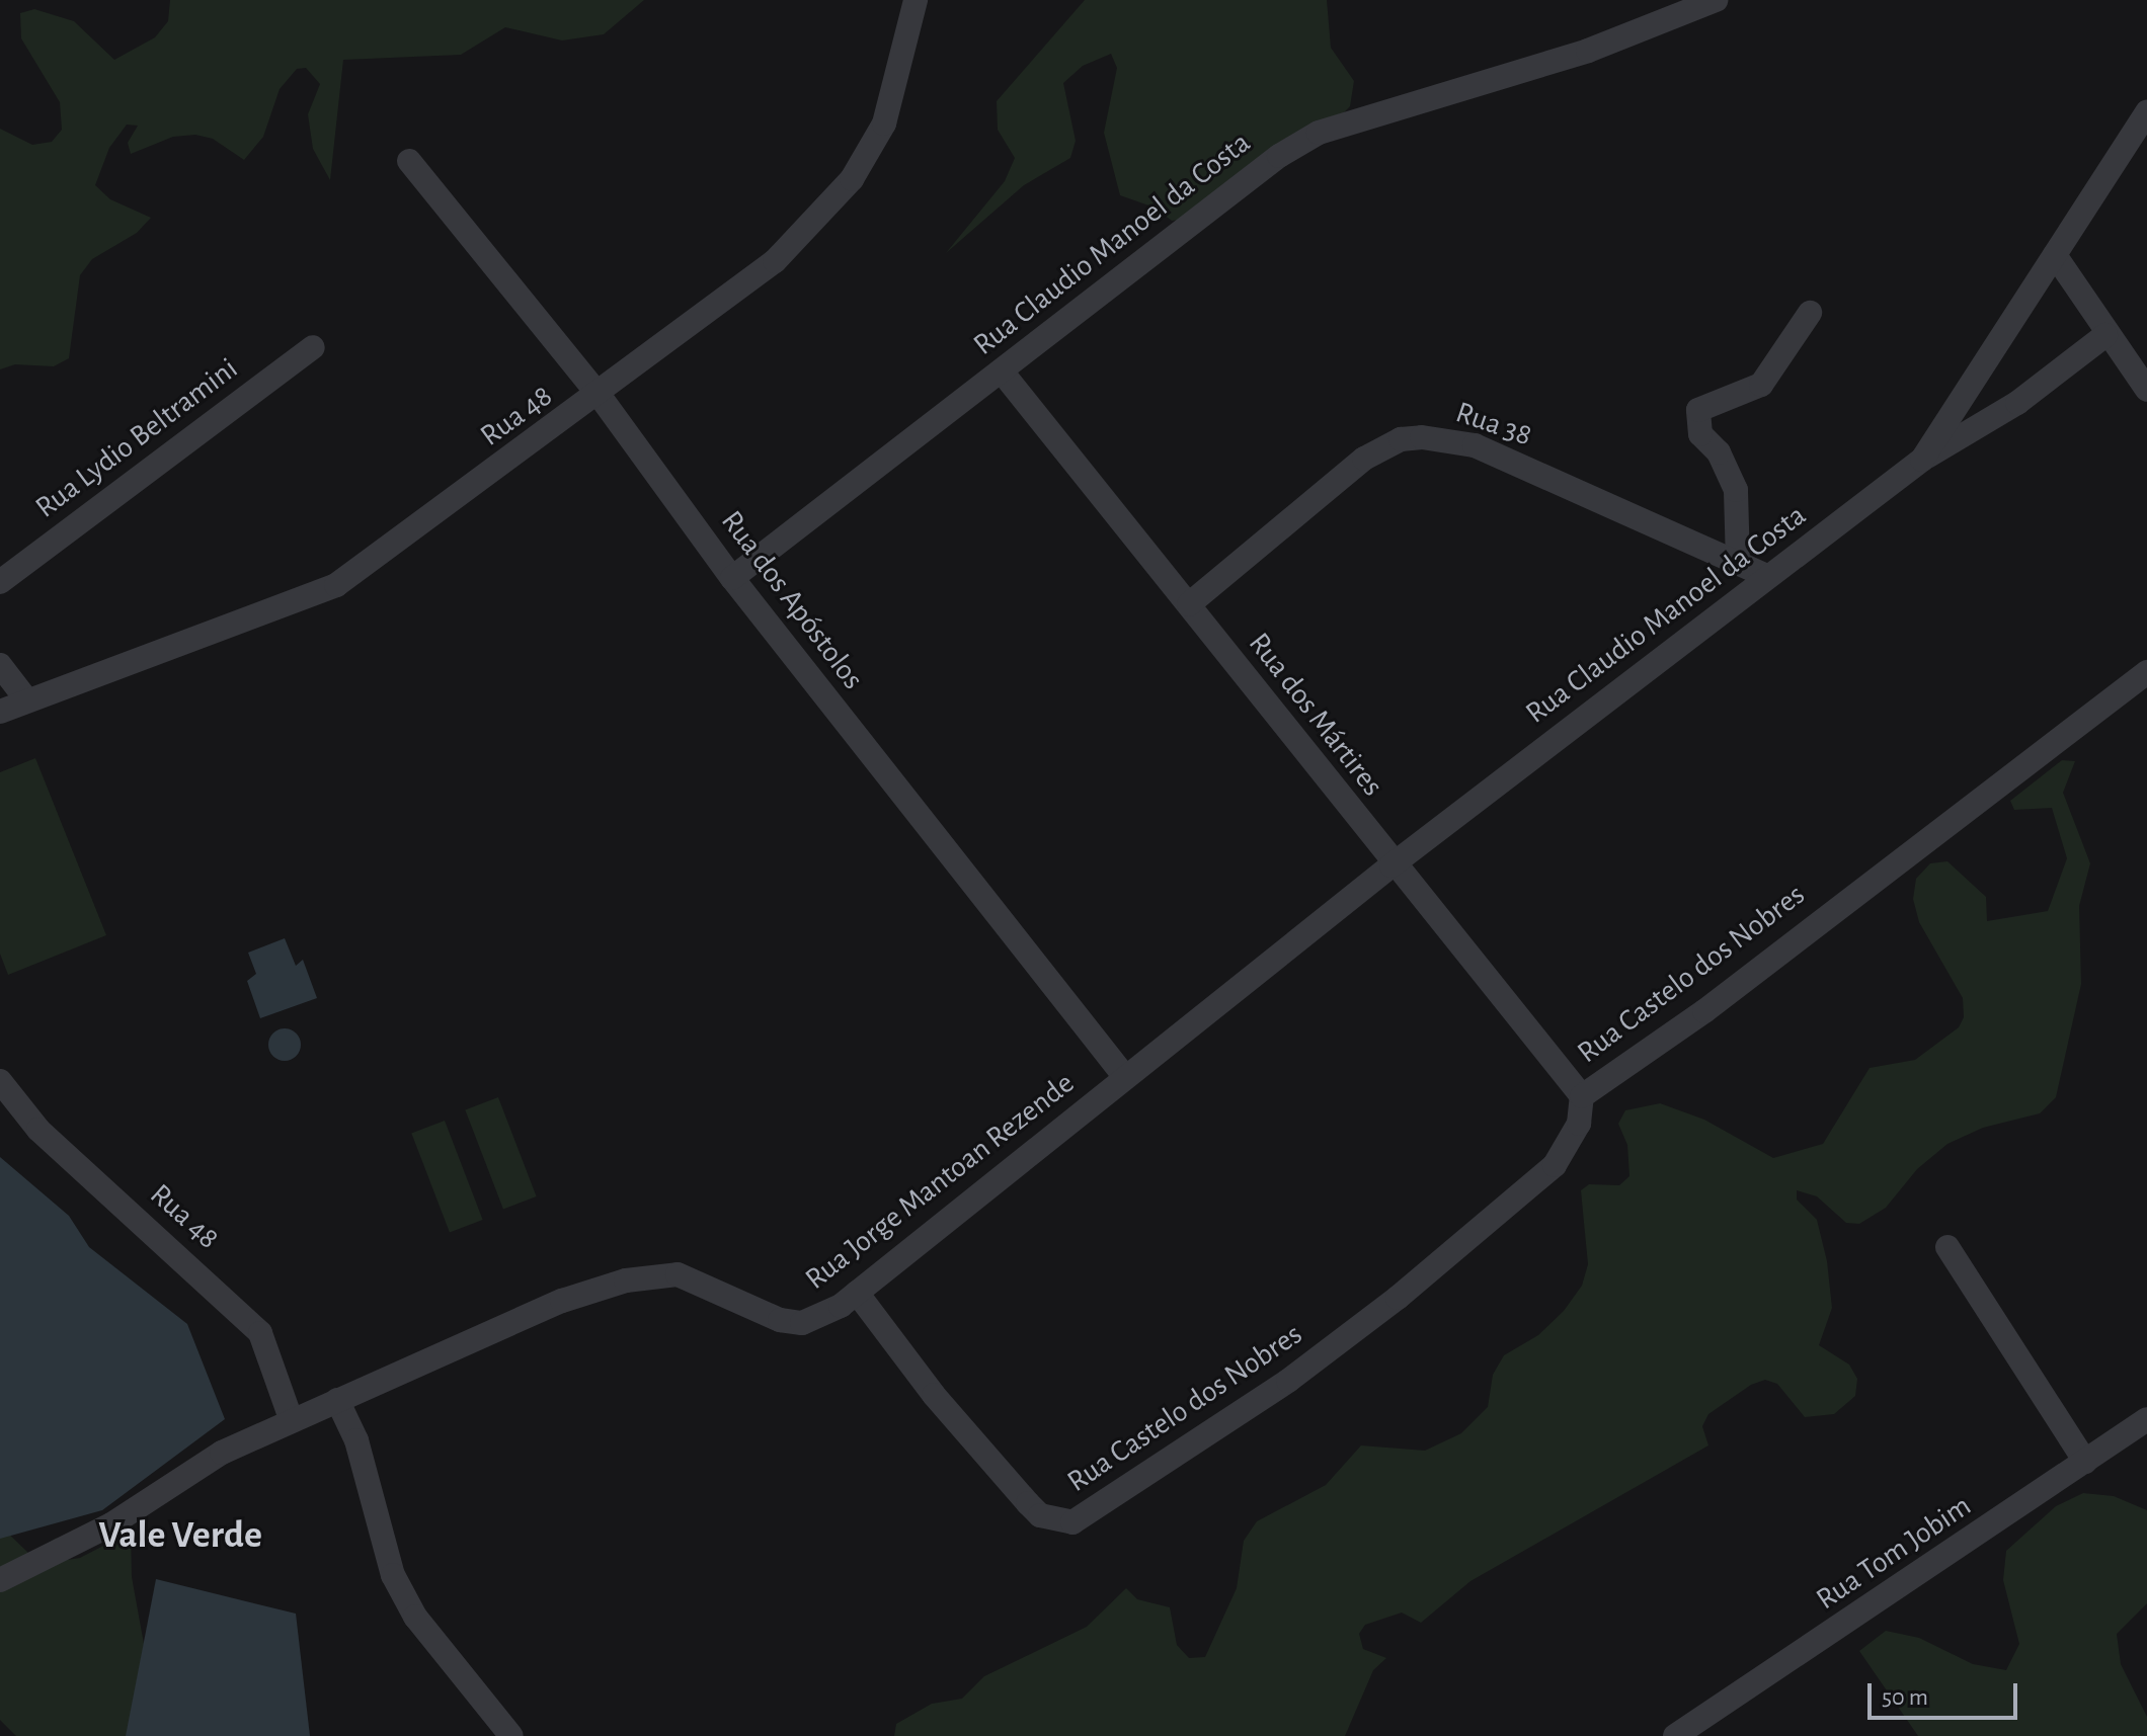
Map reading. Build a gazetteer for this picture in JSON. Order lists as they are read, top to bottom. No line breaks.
{"streets":{"street":["Rua Claudio Manoel da Costa","Rua 48","Rua 38","Rua Lydio Beltramini","Rua dos Apóstolos","Rua dos Mártires","Rua Castelo dos Nobres","Rua Jorge Mantoan Rezende","Rua Tom Jobim"]},"crossings":[["Rua Claudio Manoel da Costa","Rua 38"],["Rua Claudio Manoel da Costa","Rua dos Apóstolos"],["Rua Claudio Manoel da Costa","Rua dos Mártires"],["Rua Claudio Manoel da Costa","Rua Jorge Mantoan Rezende"],["Rua 48","Rua dos Apóstolos"],["Rua 38","Rua dos Mártires"],["Rua dos Apóstolos","Rua Jorge Mantoan Rezende"],["Rua dos Mártires","Rua Castelo dos Nobres"],["Rua Castelo dos Nobres","Rua Jorge Mantoan Rezende"]],"districts":["Vale Verde"],"scale_bar":"50 m"}
